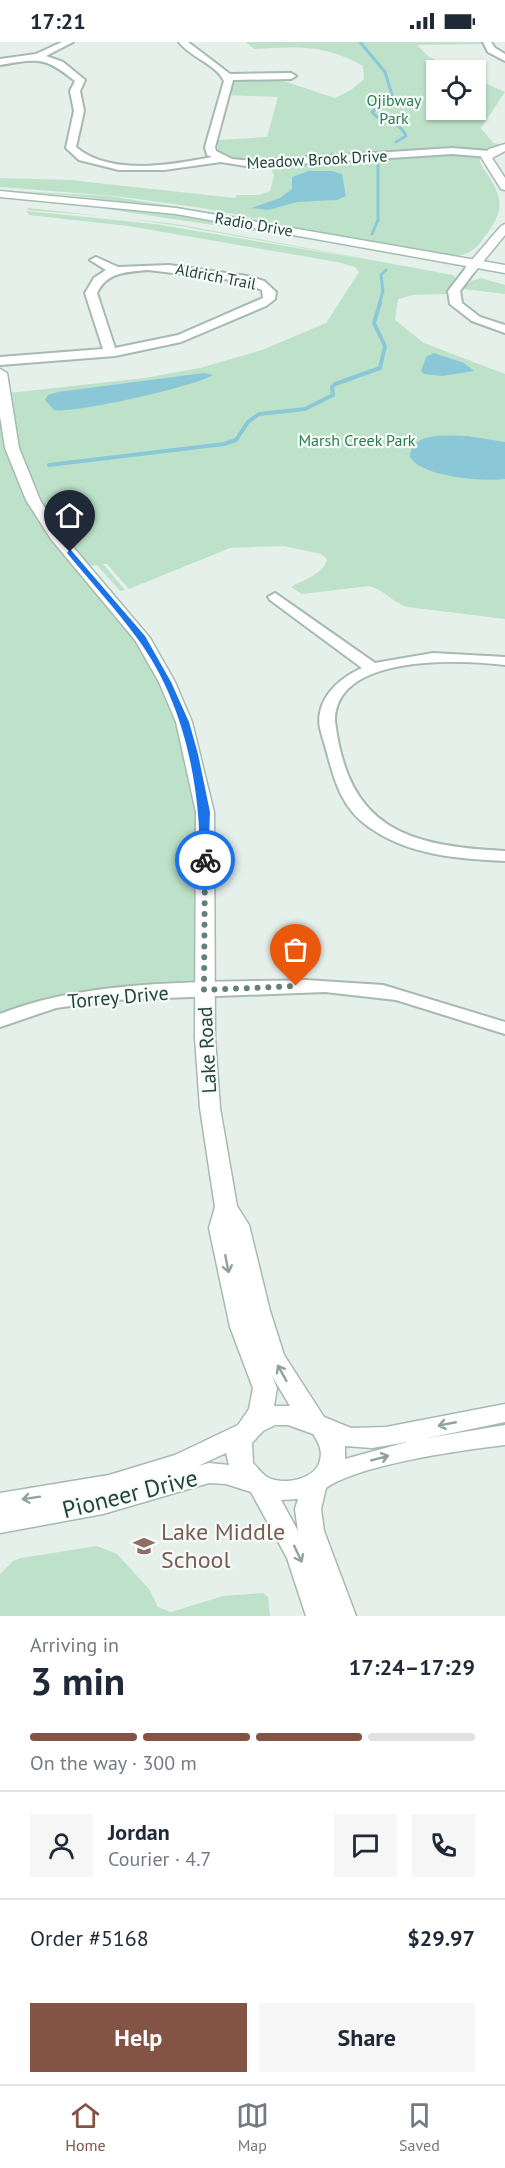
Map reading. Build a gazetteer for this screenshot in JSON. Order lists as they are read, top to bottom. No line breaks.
{"streets":{"street":["Meadow Brook Drive","Radio Drive","Aldrich Trail","Torrey Drive","Lake Road","Pioneer Drive"]},"crossings":[["Torrey Drive","Lake Road"],["Lake Road","Pioneer Drive"]],"parks":["Ojibway Park","Marsh Creek Park"],"places":{"school or university":["Lake Middle School"]},"page":{"status":"17:21","heading":["3 min","Arriving in","17:24–17:29"],"panel":["Jordan","Courier · 4.7","Order #5168","$29.97"],"bar":"On the way · 300 m","buttons":["Help","Share"],"tabs":["Home","Map","Saved"]}}
